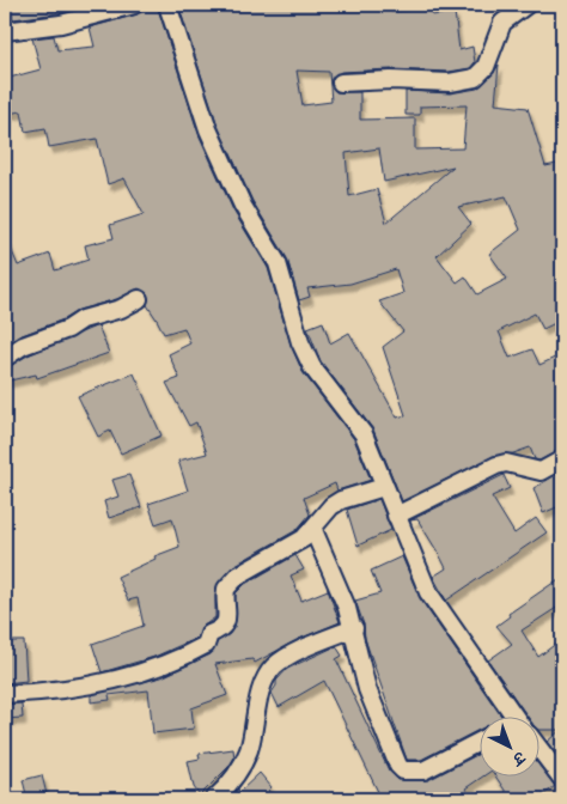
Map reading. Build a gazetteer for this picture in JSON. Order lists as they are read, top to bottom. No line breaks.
{"north":"bottom right"}
